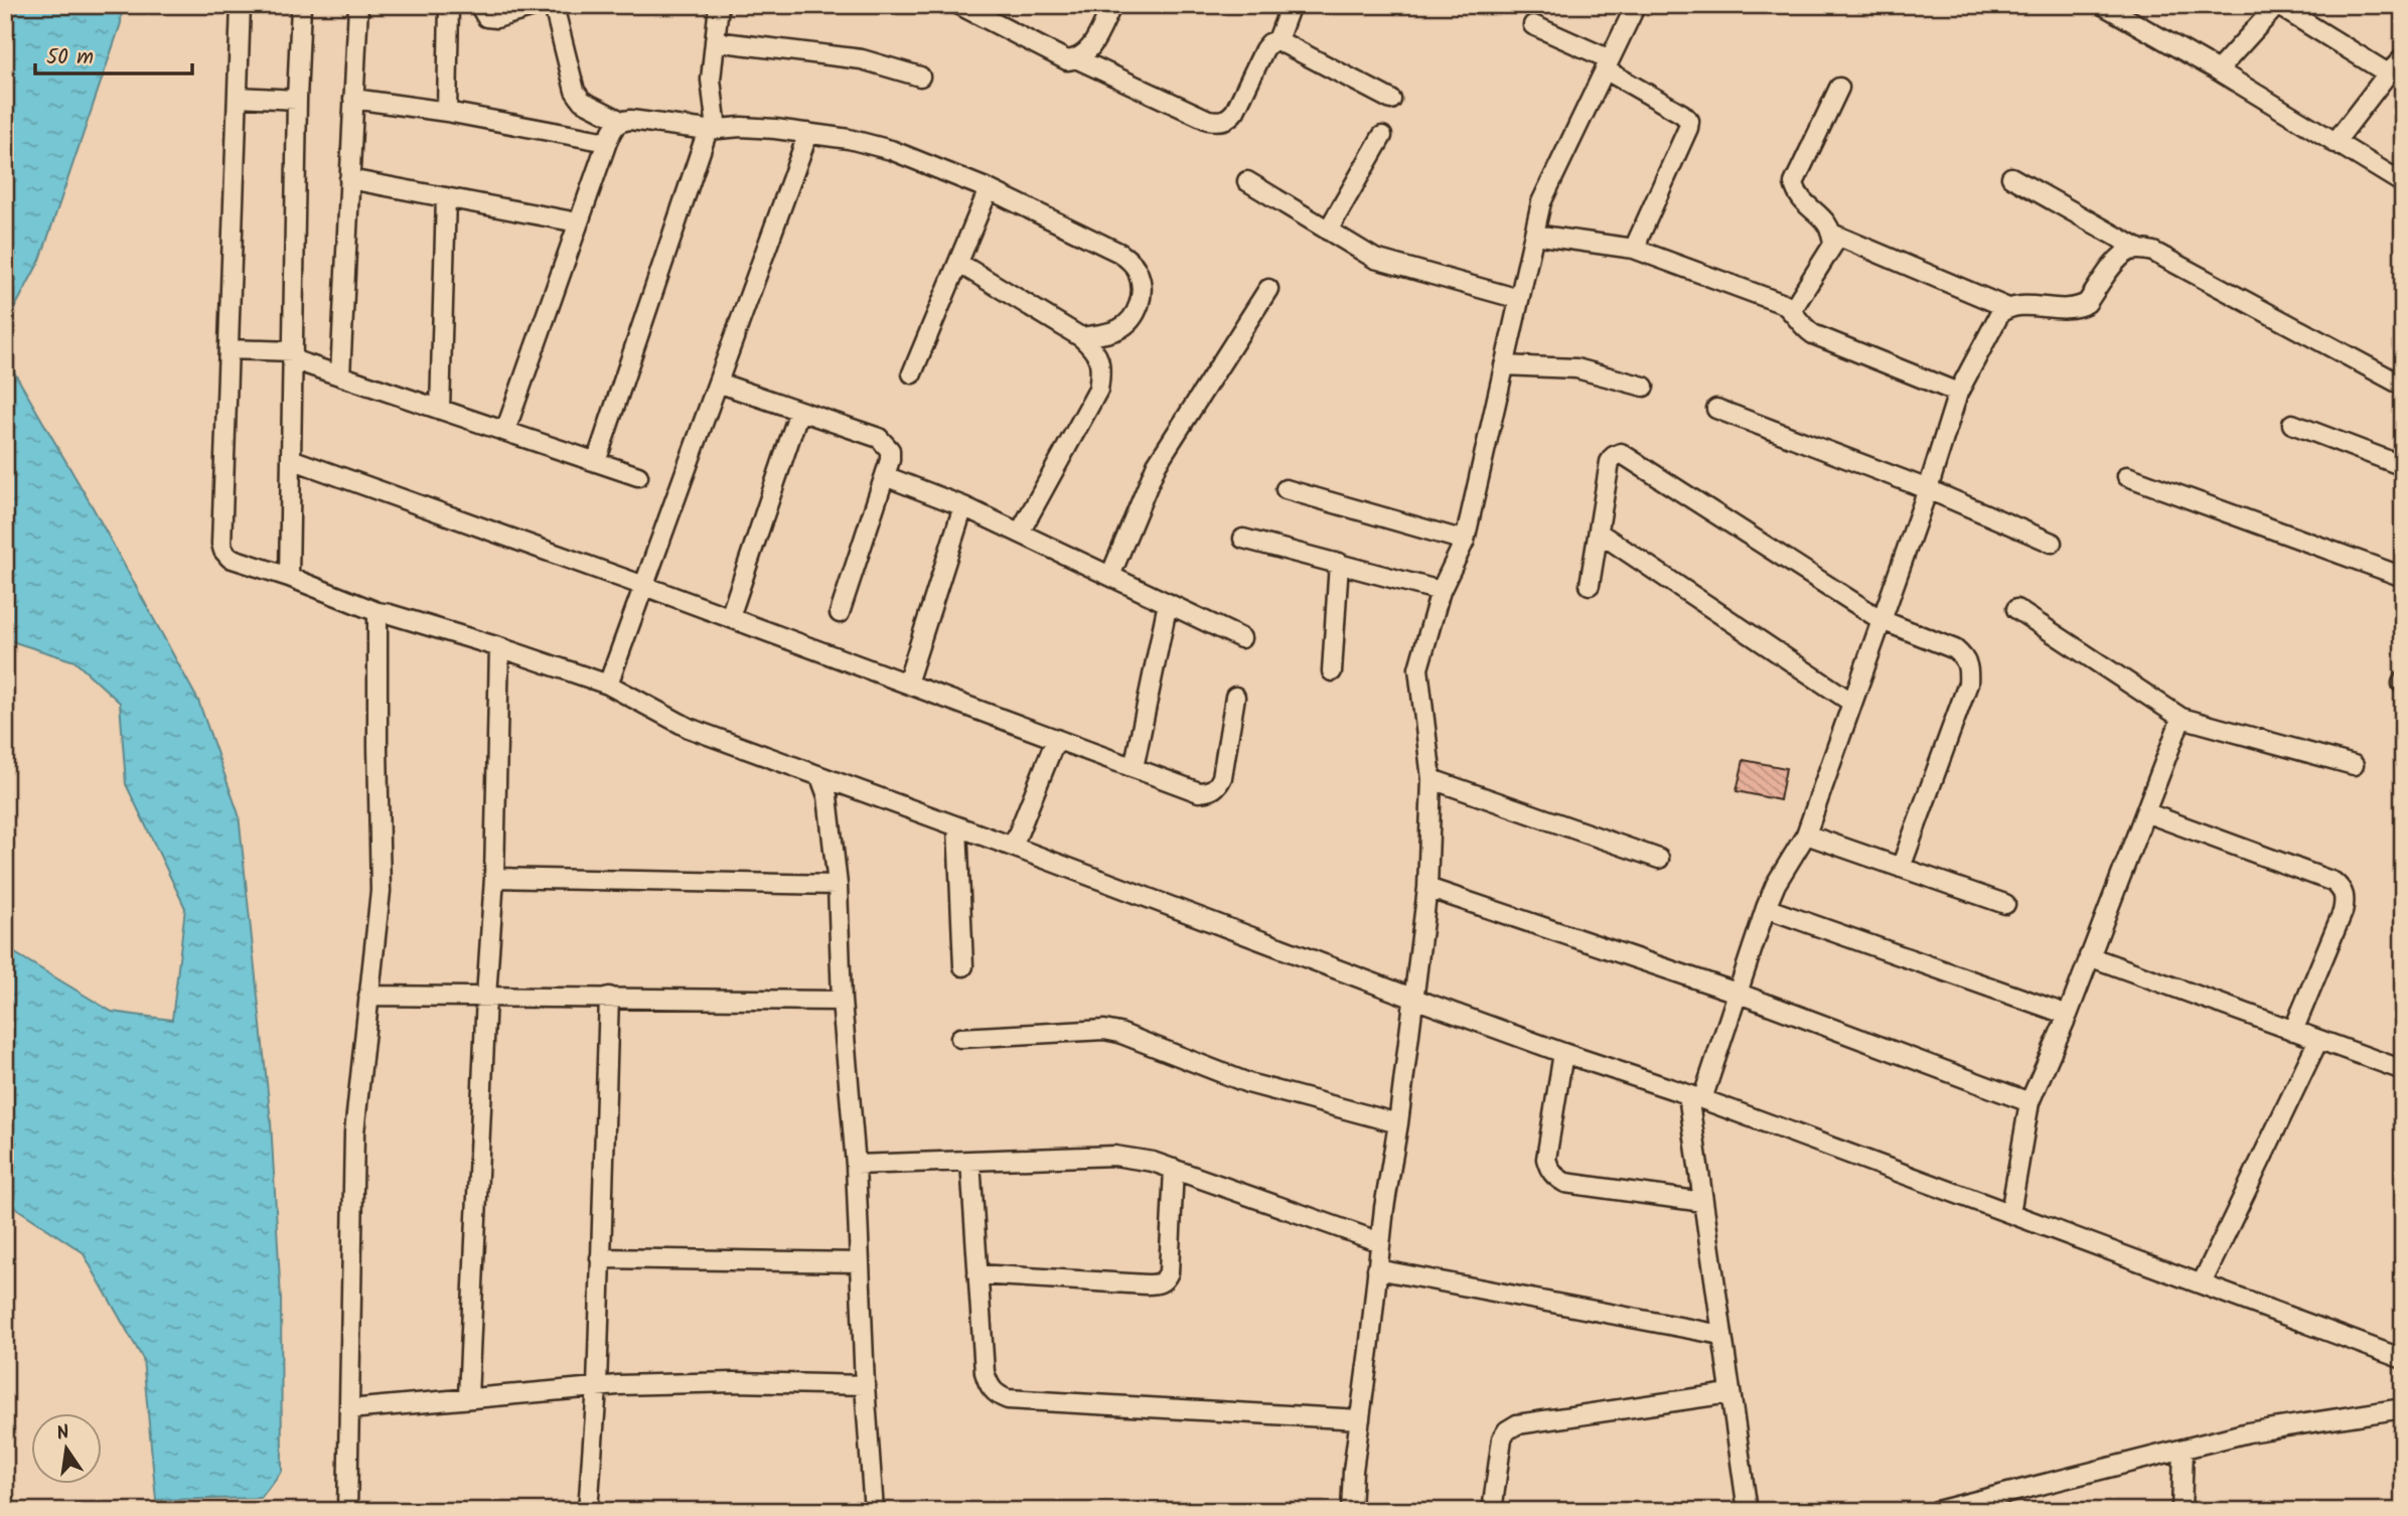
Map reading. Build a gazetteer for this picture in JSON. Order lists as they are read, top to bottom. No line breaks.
{"scale_bar":"50 m","north":"top"}
